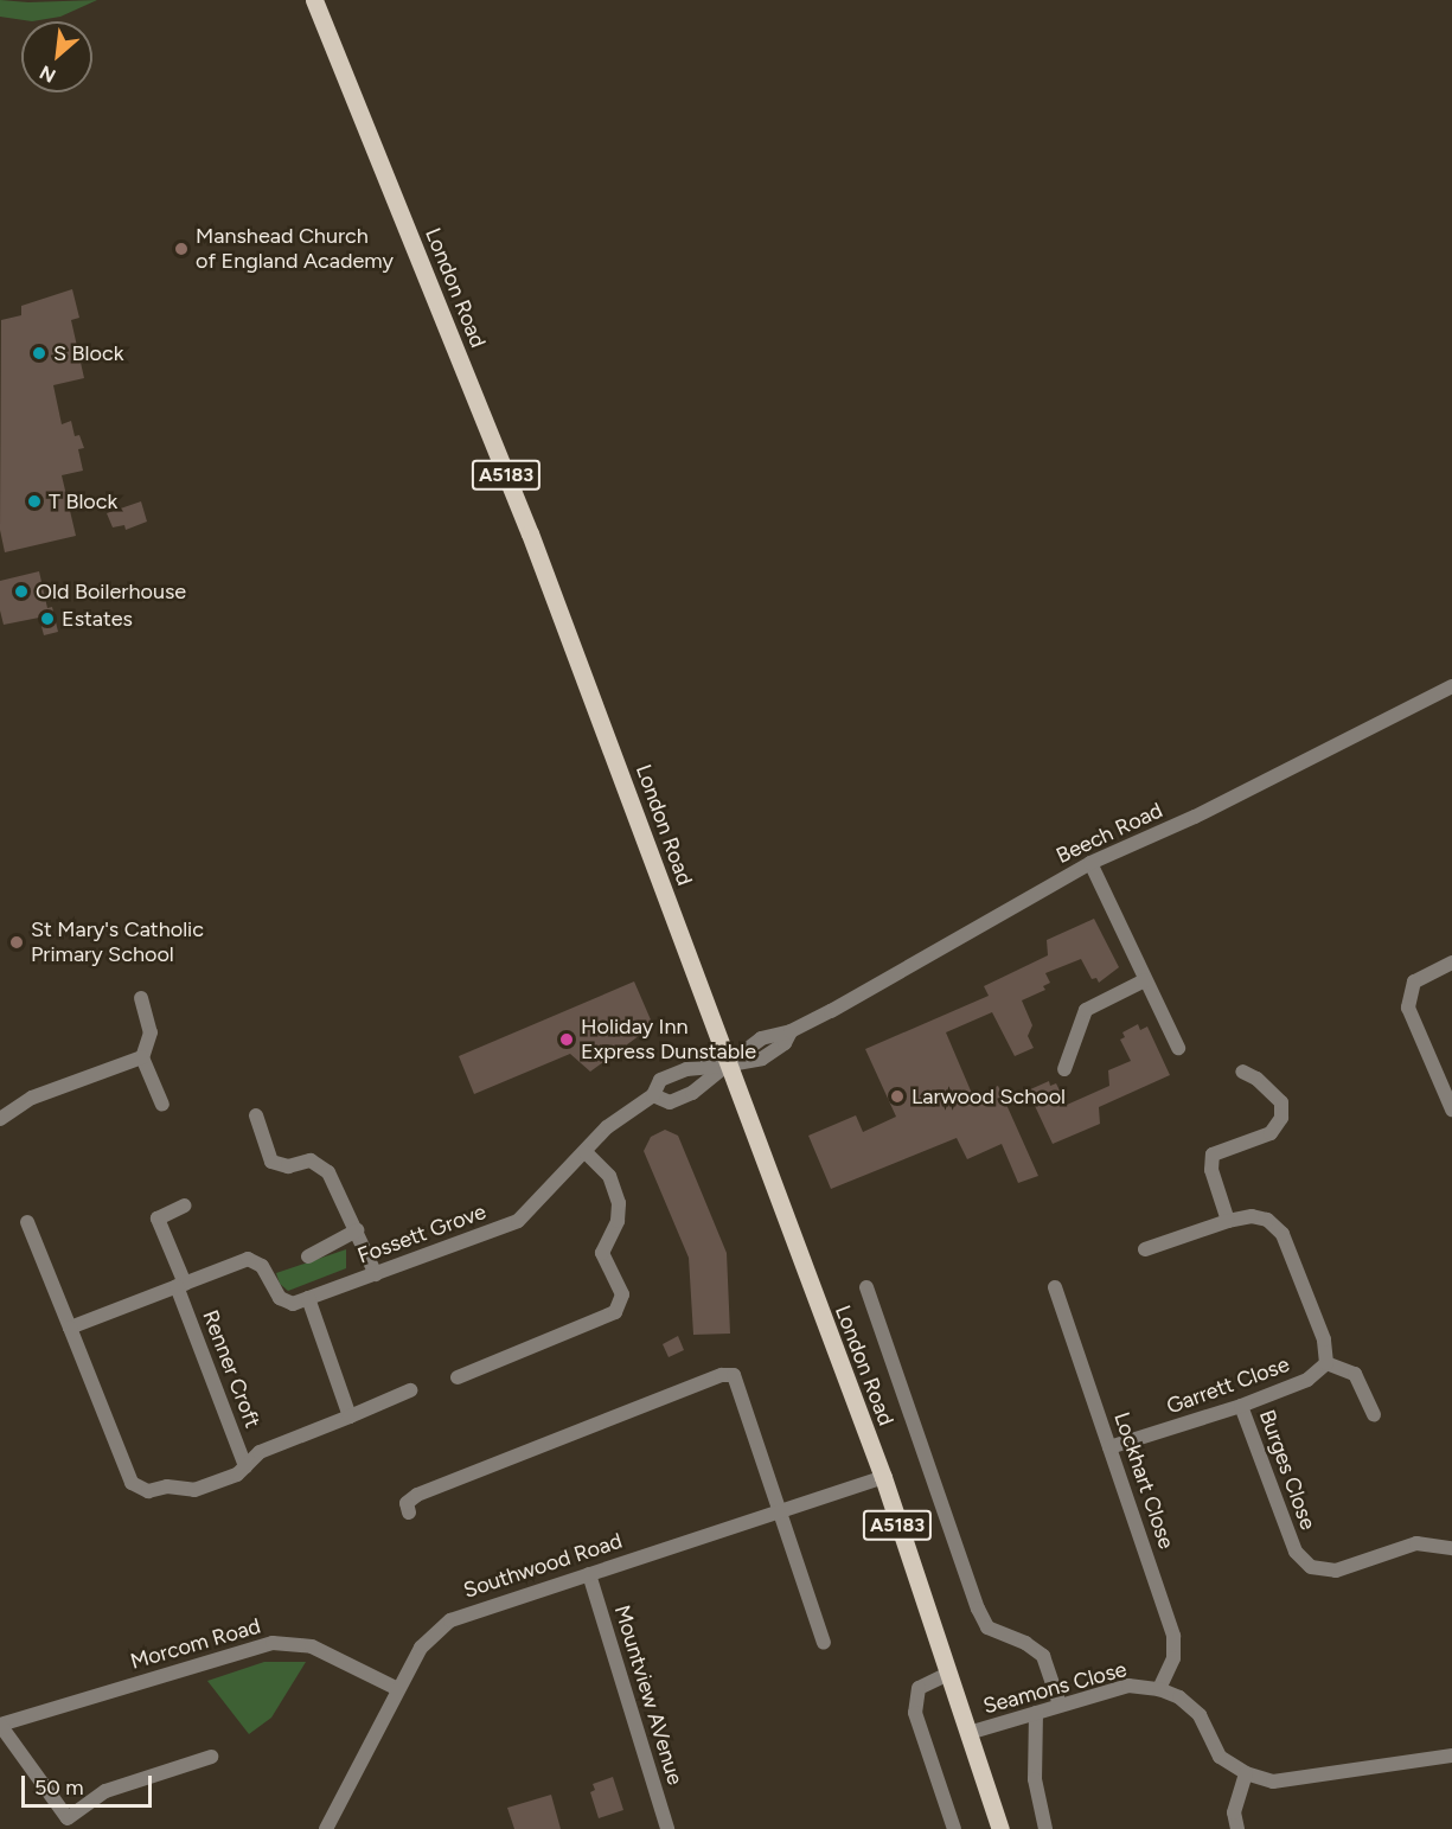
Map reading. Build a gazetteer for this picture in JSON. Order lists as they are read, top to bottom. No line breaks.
{"streets":{"main road":["London Road","A5183"],"street":["Beech Road","Fossett Grove","Renner Croft","Garrett Close","Burges Close","Lockhart Close","Southwood Road","Morcom Road","Seamons Close","Mountview AVenue"]},"crossings":[["London Road","Beech Road"],["London Road","Fossett Grove"],["London Road","Southwood Road"],["London Road","Seamons Close"],["Beech Road","Fossett Grove"],["Fossett Grove","Renner Croft"],["Garrett Close","Burges Close"],["Garrett Close","Lockhart Close"],["Lockhart Close","Seamons Close"],["Southwood Road","Morcom Road"],["Southwood Road","Mountview AVenue"]],"places":["Manshead Church of England Academy","S Block","T Block","Old Boilerhouse","Estates","St Mary's Catholic Primary School","Holiday Inn Express Dunstable","Larwood School"],"scale_bar":"50 m","north":"bottom left"}
